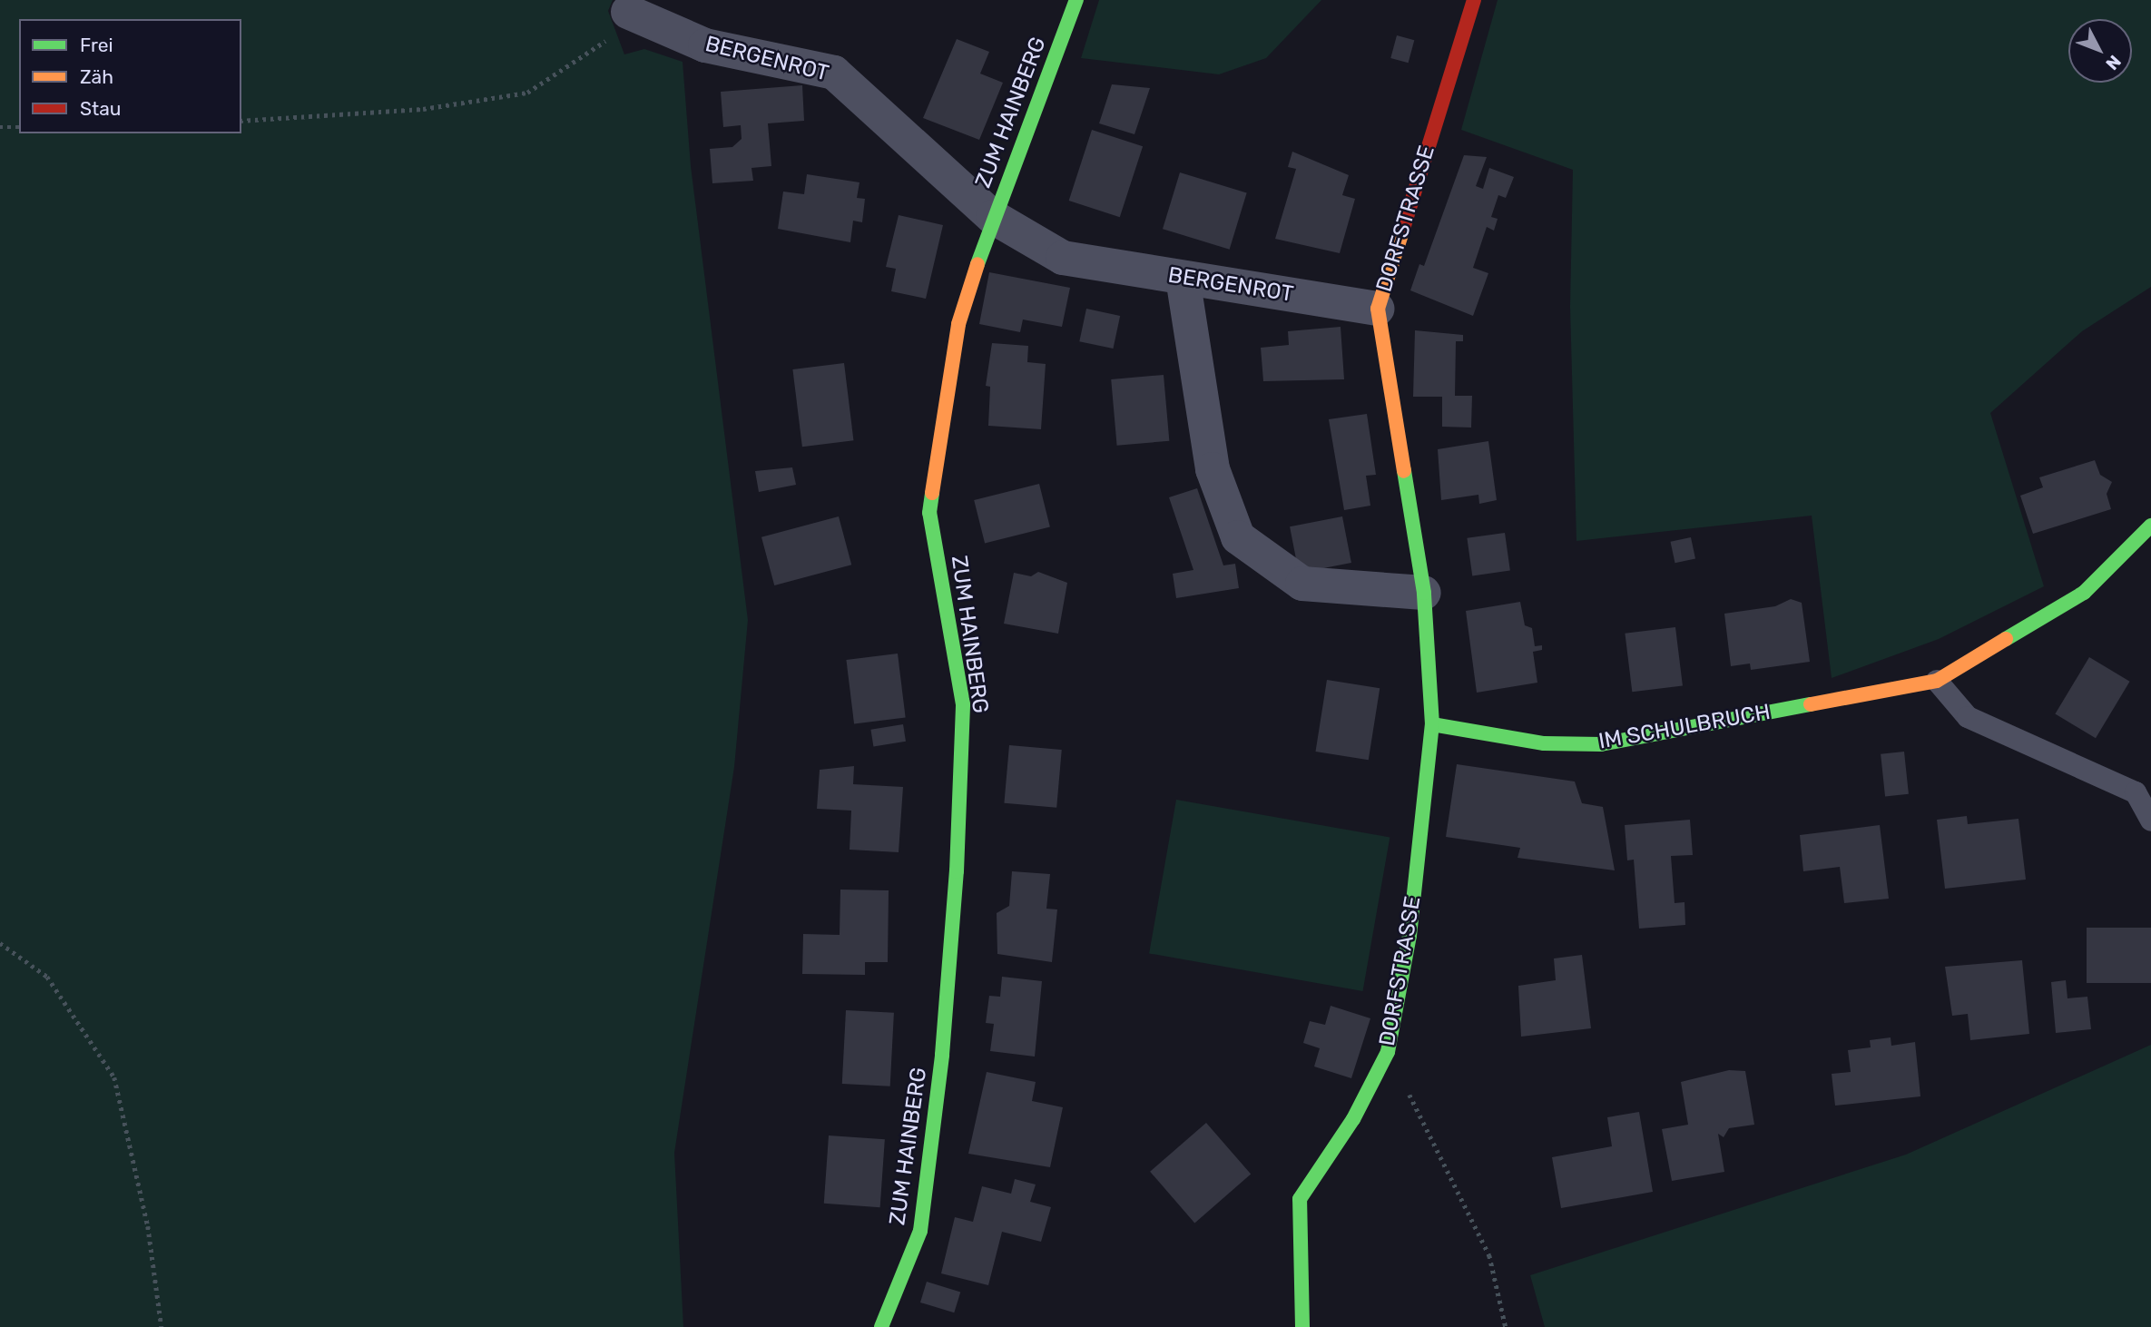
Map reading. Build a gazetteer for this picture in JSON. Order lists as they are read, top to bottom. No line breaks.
{"streets":{"street":["BERGENROT","ZUM HAINBERG","DORFSTRASSE","IM SCHULBRUCH"]},"crossings":[["BERGENROT","ZUM HAINBERG"],["BERGENROT","DORFSTRASSE"],["DORFSTRASSE","IM SCHULBRUCH"]],"legend":["Frei","Zäh","Stau"],"north":"bottom right"}
